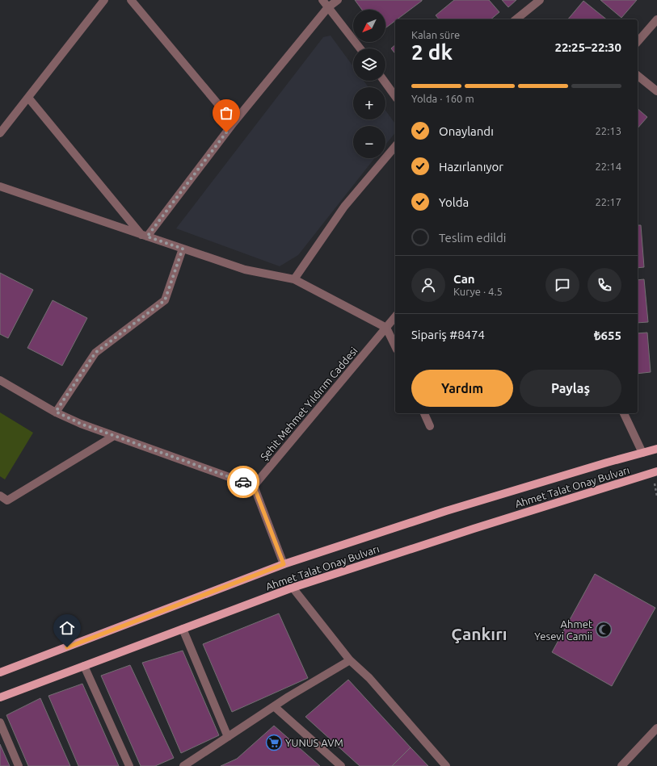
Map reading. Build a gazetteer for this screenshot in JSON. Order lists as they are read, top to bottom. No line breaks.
{"streets":{"main road":["Ahmet Talat Onay Bulvarı"],"street":["Şehit Mehmet Yıldırım Caddesi"]},"districts":["Çankırı"],"places":{"mosque":["Ahmet Yesevi Camii"],"supermarket":["YUNUS AVM"]},"north":"bottom left","page":{"map_buttons":["+","−"],"heading":["2 dk","Kalan süre","22:25–22:30"],"panel":["Can","Kurye · 4.5","Sipariş #8474","₺655"],"bar":"Yolda · 160 m","list":[["Onaylandı","22:13"],["Hazırlanıyor","22:14"],["Yolda","22:17"],"Teslim edildi"],"buttons":["Yardım","Paylaş"]}}
